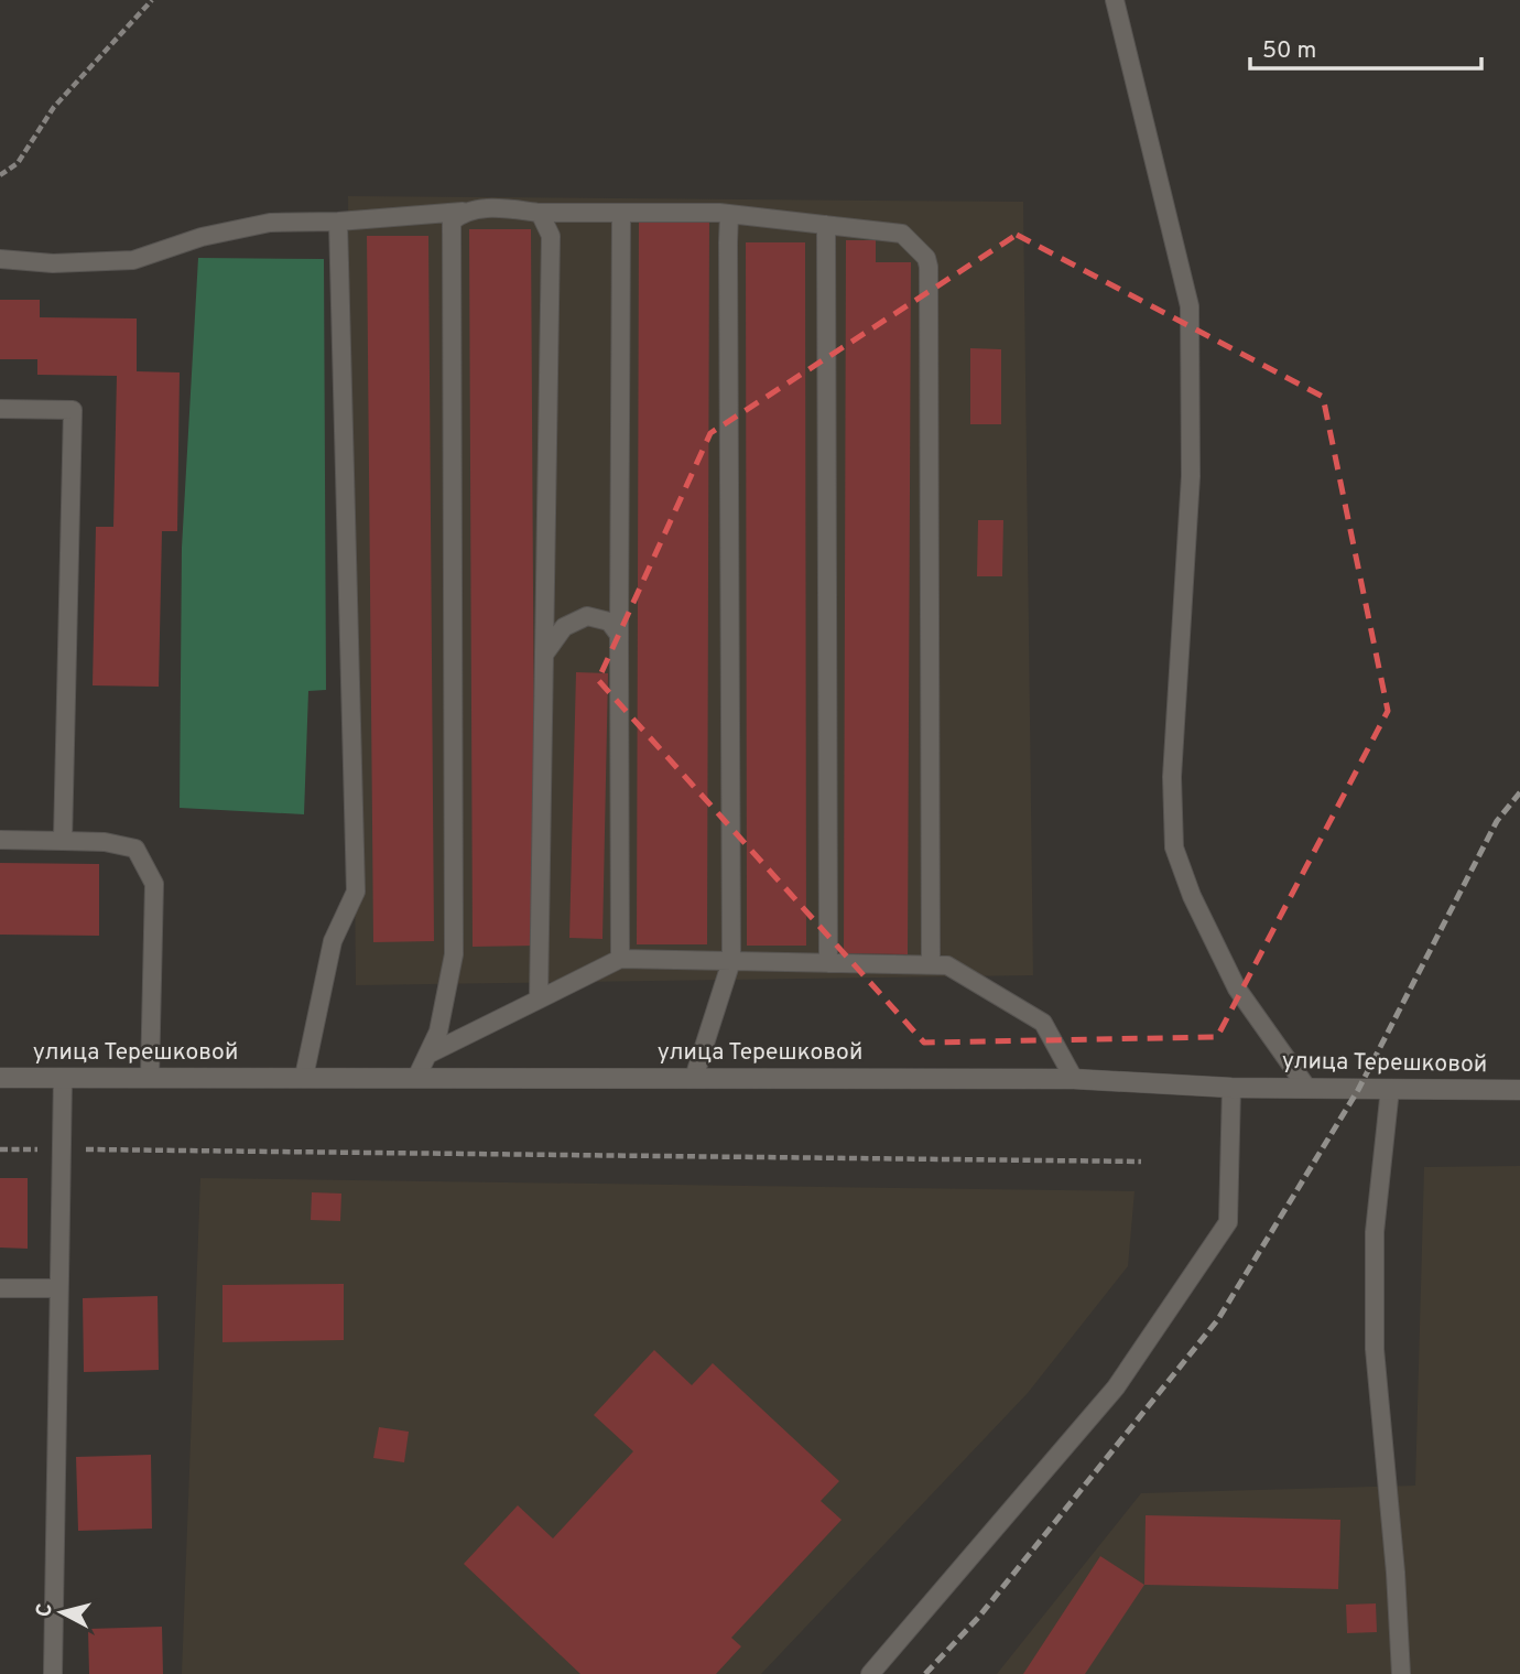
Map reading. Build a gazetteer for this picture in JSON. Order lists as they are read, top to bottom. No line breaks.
{"streets":{"street":["улица Терешковой"]},"scale_bar":"50 m","north":"left"}
